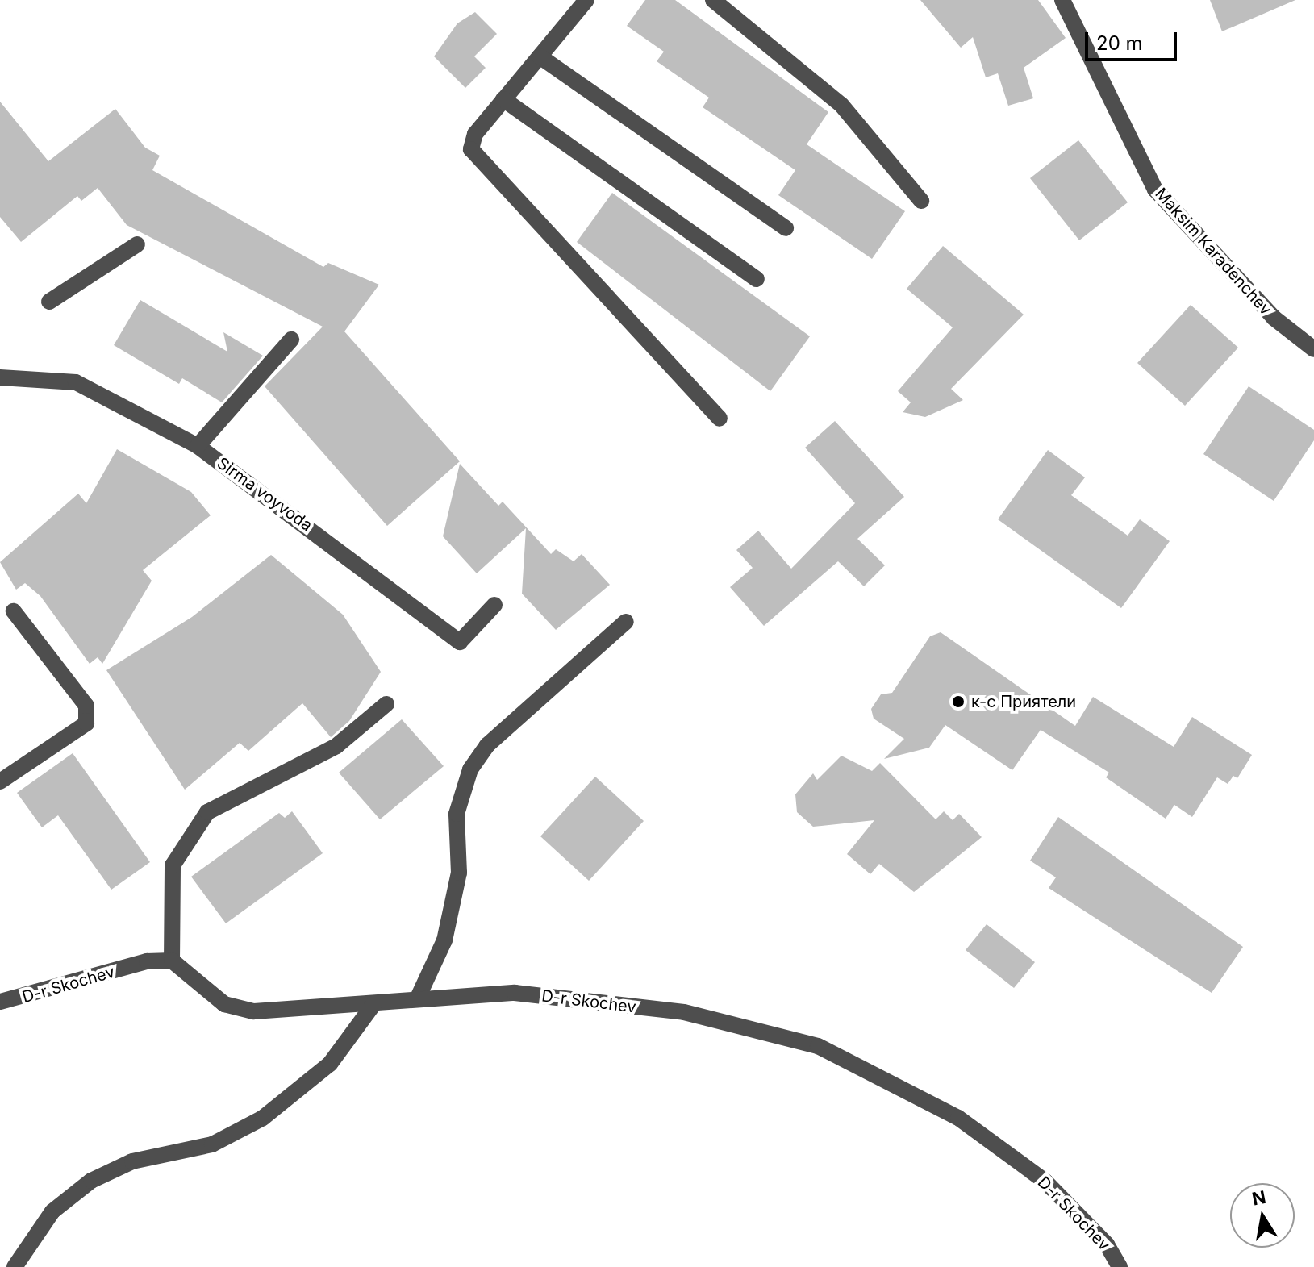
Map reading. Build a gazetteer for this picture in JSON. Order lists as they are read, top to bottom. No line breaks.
{"streets":{"street":["Maksim Karadenchev","Sirma voyvoda","D-r Skochev"]},"places":["к-с Приятели"],"scale_bar":"20 m","north":"top"}
